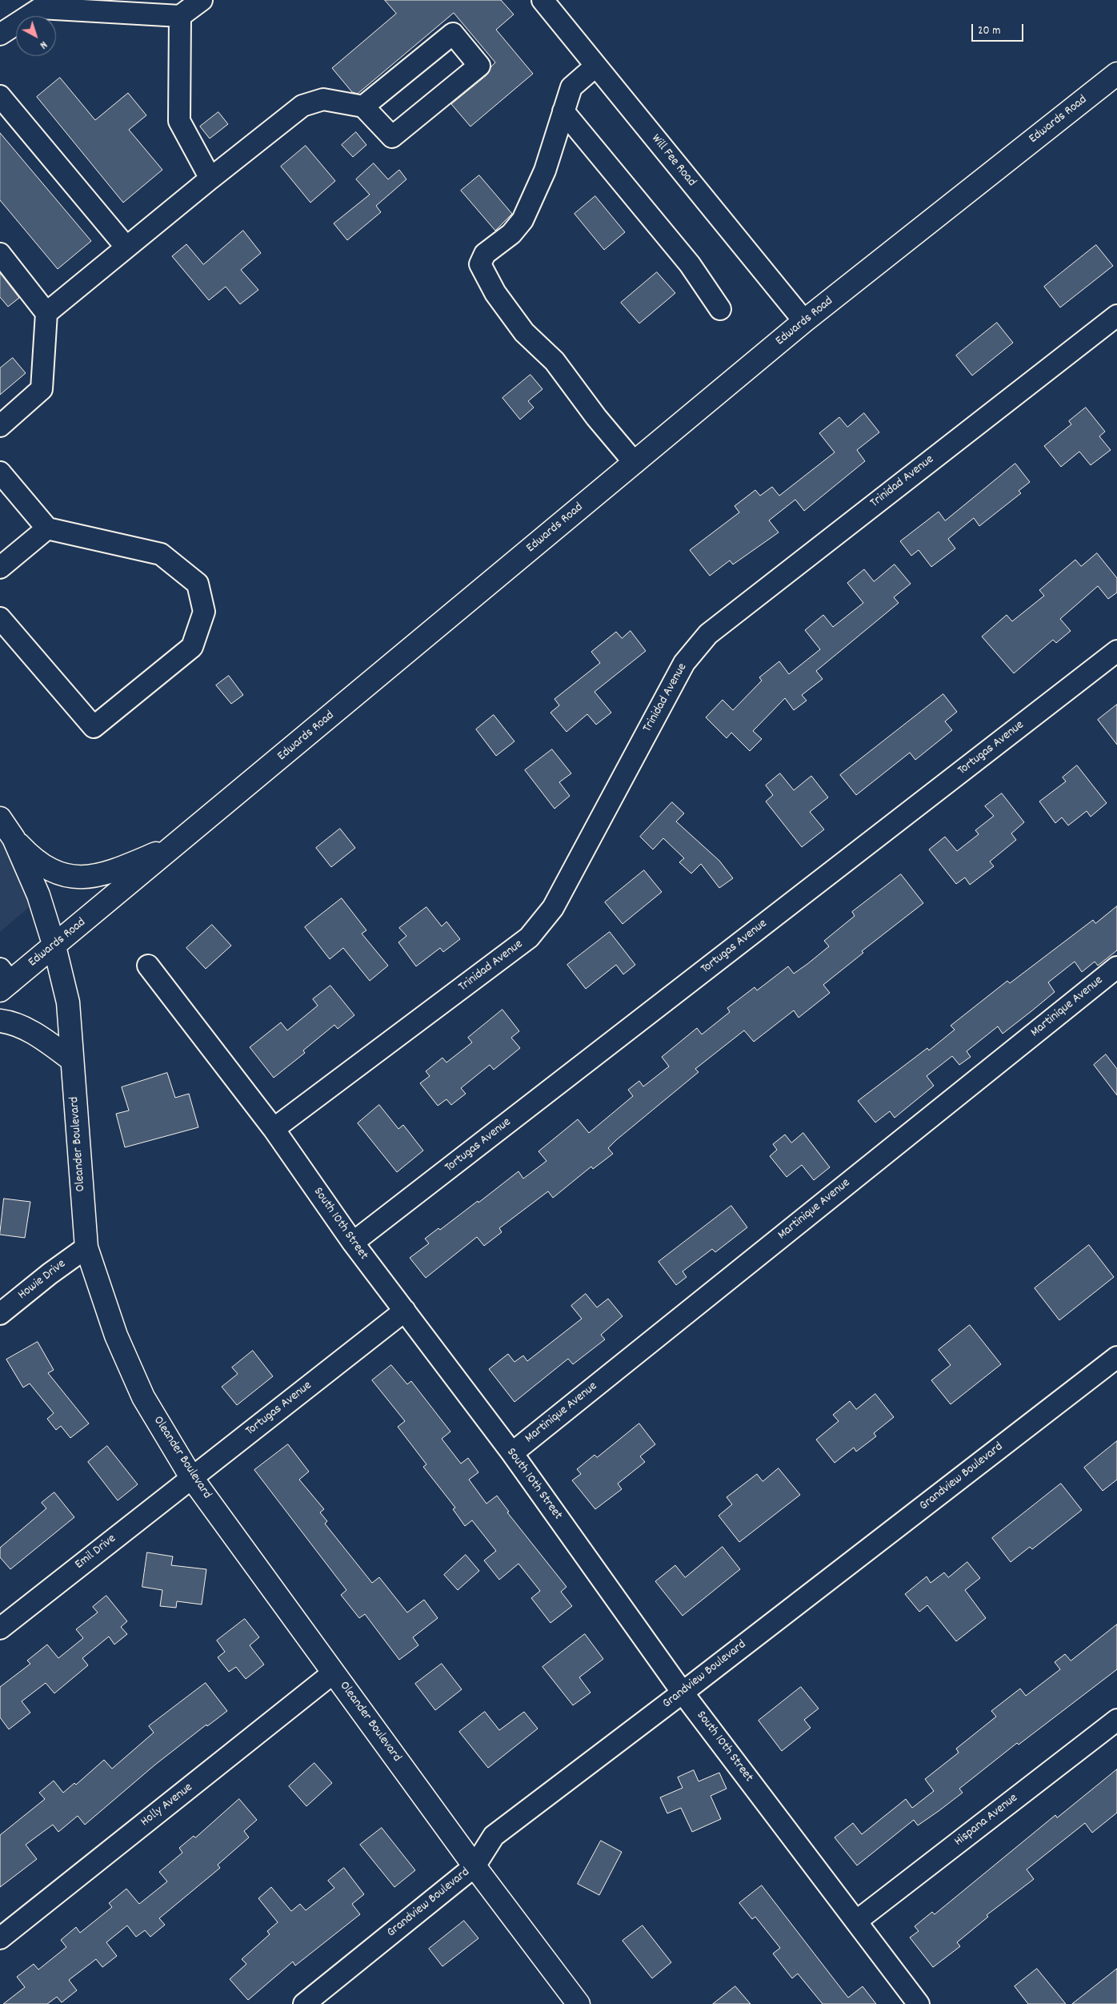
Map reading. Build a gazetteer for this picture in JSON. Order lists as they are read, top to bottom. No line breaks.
{"streets":{"main road":["Edwards Road","Oleander Boulevard"],"street":["Will Fee Road","Trinidad Avenue","Tortugas Avenue","Martinique Avenue","South 10th Street","Howie Drive","Grandview Boulevard","Emil Drive","Holly Avenue","Hispana Avenue"]},"crossings":[["Edwards Road","Will Fee Road"],["Edwards Road","Oleander Boulevard"],["Trinidad Avenue","South 10th Street"],["Tortugas Avenue","Oleander Boulevard"],["Tortugas Avenue","South 10th Street"],["Tortugas Avenue","Emil Drive"],["Martinique Avenue","South 10th Street"],["Oleander Boulevard","Howie Drive"],["Oleander Boulevard","Grandview Boulevard"],["Oleander Boulevard","Emil Drive"],["Oleander Boulevard","Holly Avenue"],["South 10th Street","Grandview Boulevard"],["South 10th Street","Hispana Avenue"]],"scale_bar":"20 m","north":"bottom right"}
